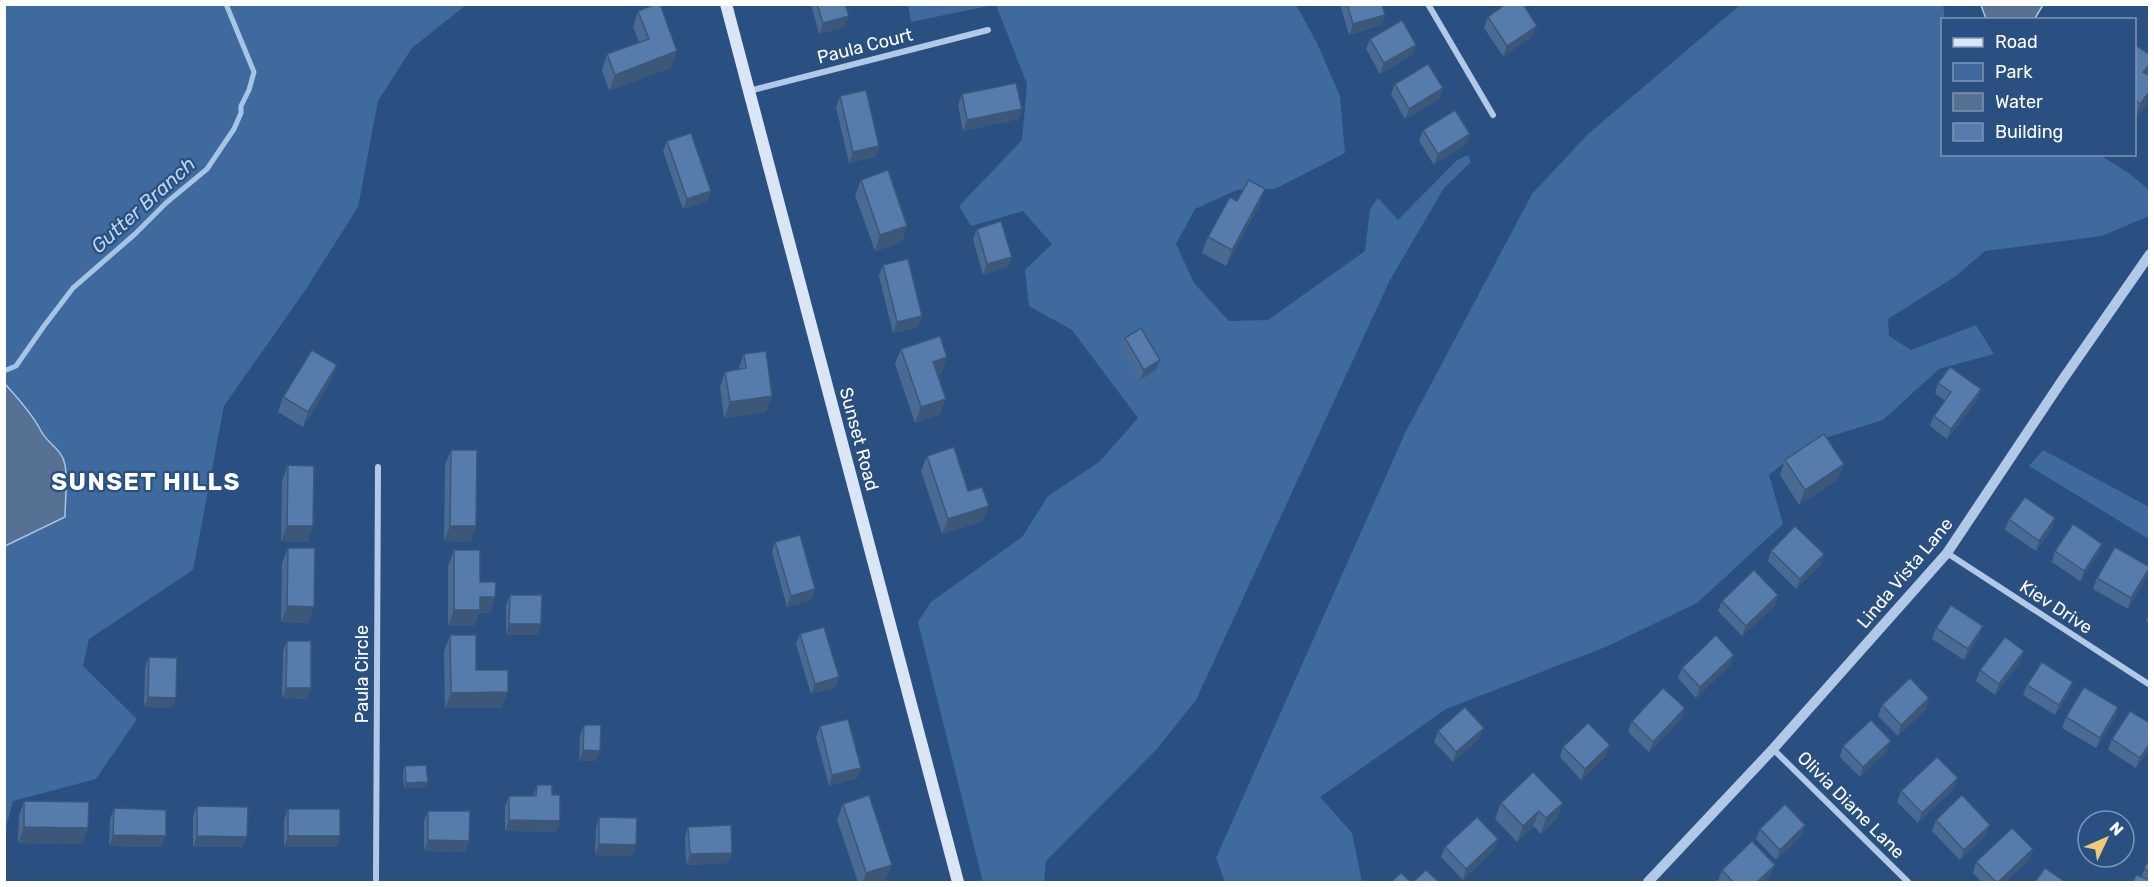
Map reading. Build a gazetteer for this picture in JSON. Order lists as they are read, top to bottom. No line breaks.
{"streets":{"main road":["Sunset Road"],"street":["Paula Court","Linda Vista Lane","Kiev Drive","Paula Circle","Olivia Diane Lane"]},"crossings":[["Paula Court","Sunset Road"],["Linda Vista Lane","Kiev Drive"],["Linda Vista Lane","Olivia Diane Lane"]],"districts":["SUNSET HILLS"],"water":["Gutter Branch"],"legend":["Road","Park","Water","Building"],"north":"top right"}
